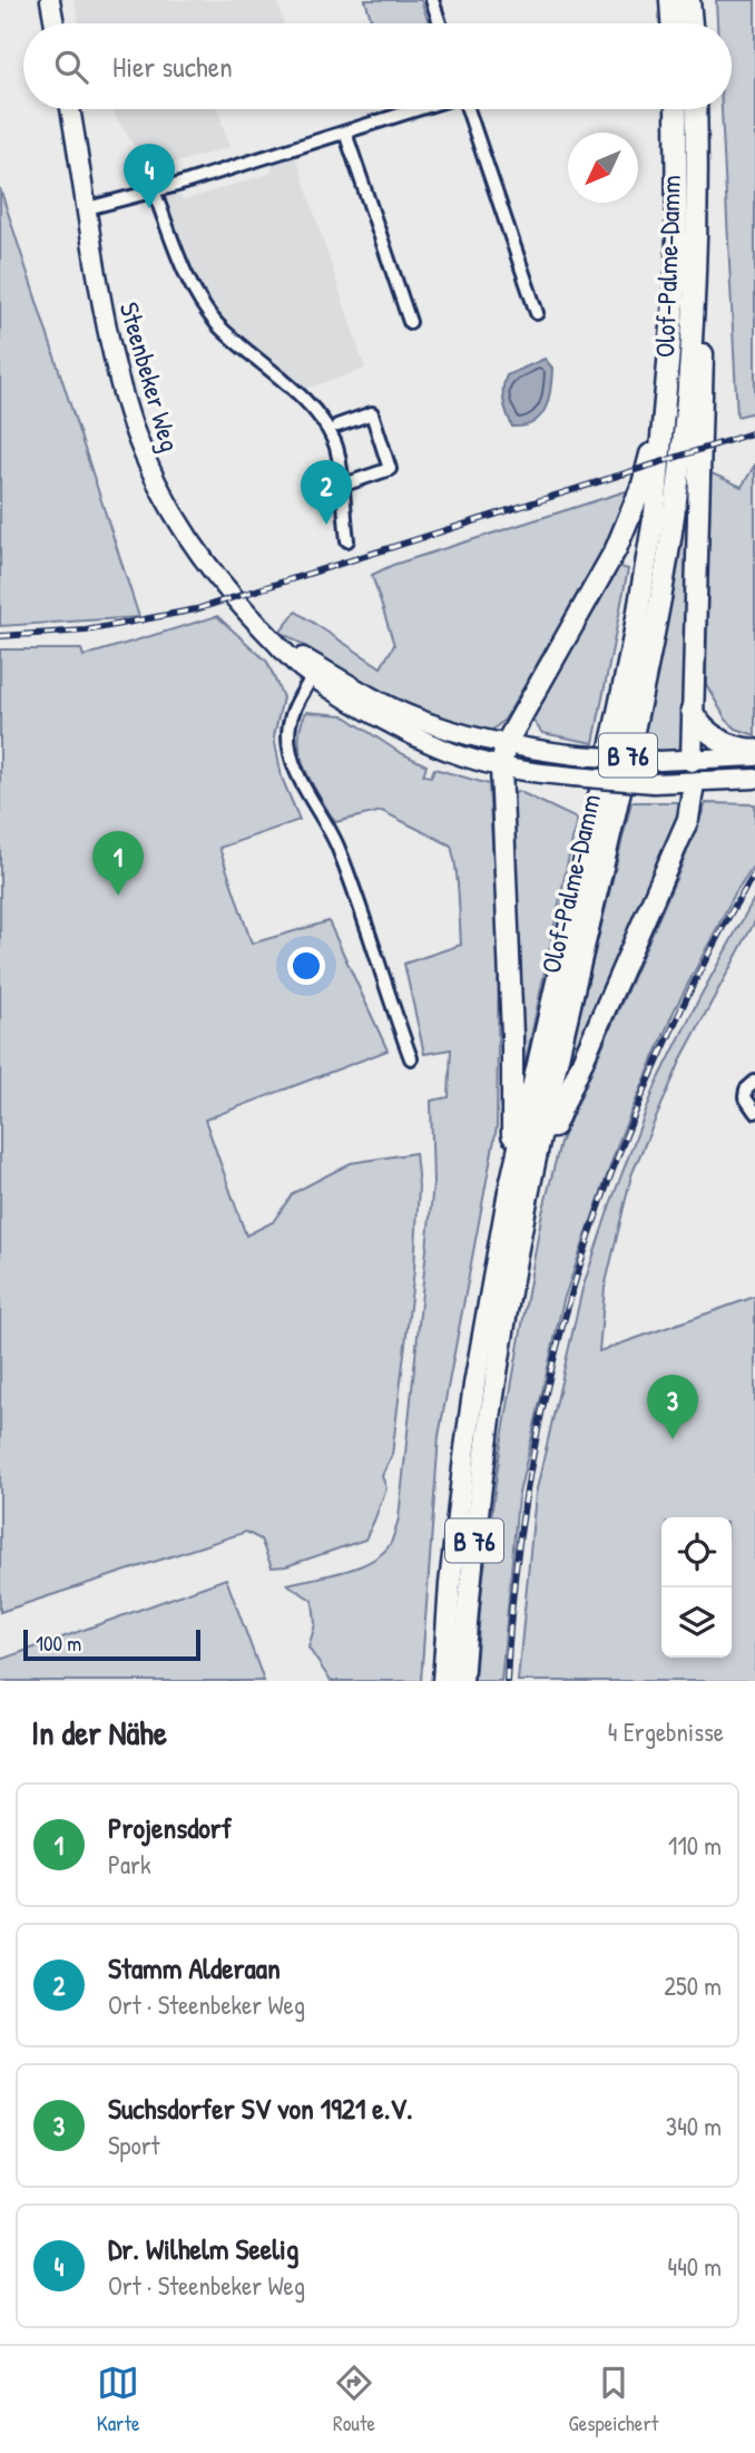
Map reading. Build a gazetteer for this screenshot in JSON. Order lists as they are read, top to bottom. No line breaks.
{"streets":{"highway":["Olof-Palme-Damm","B 76"],"main road":["Steenbeker Weg"]},"scale_bar":"100 m","north":"bottom left","page":{"search":"Hier suchen","pins":["4","2","1","3"],"scale":"100 m","heading":["In der Nähe","4 Ergebnisse"],"list":[{"mark":"1","name":"Projensdorf","note":"Park","value":"110 m"},{"mark":"2","name":"Stamm Alderaan","note":"Ort · Steenbeker Weg","value":"250 m"},{"mark":"3","name":"Suchsdorfer SV von 1921 e.V.","note":"Sport","value":"340 m"},{"mark":"4","name":"Dr. Wilhelm Seelig","note":"Ort · Steenbeker Weg","value":"440 m"}],"nav":["Karte","Route","Gespeichert"]}}
